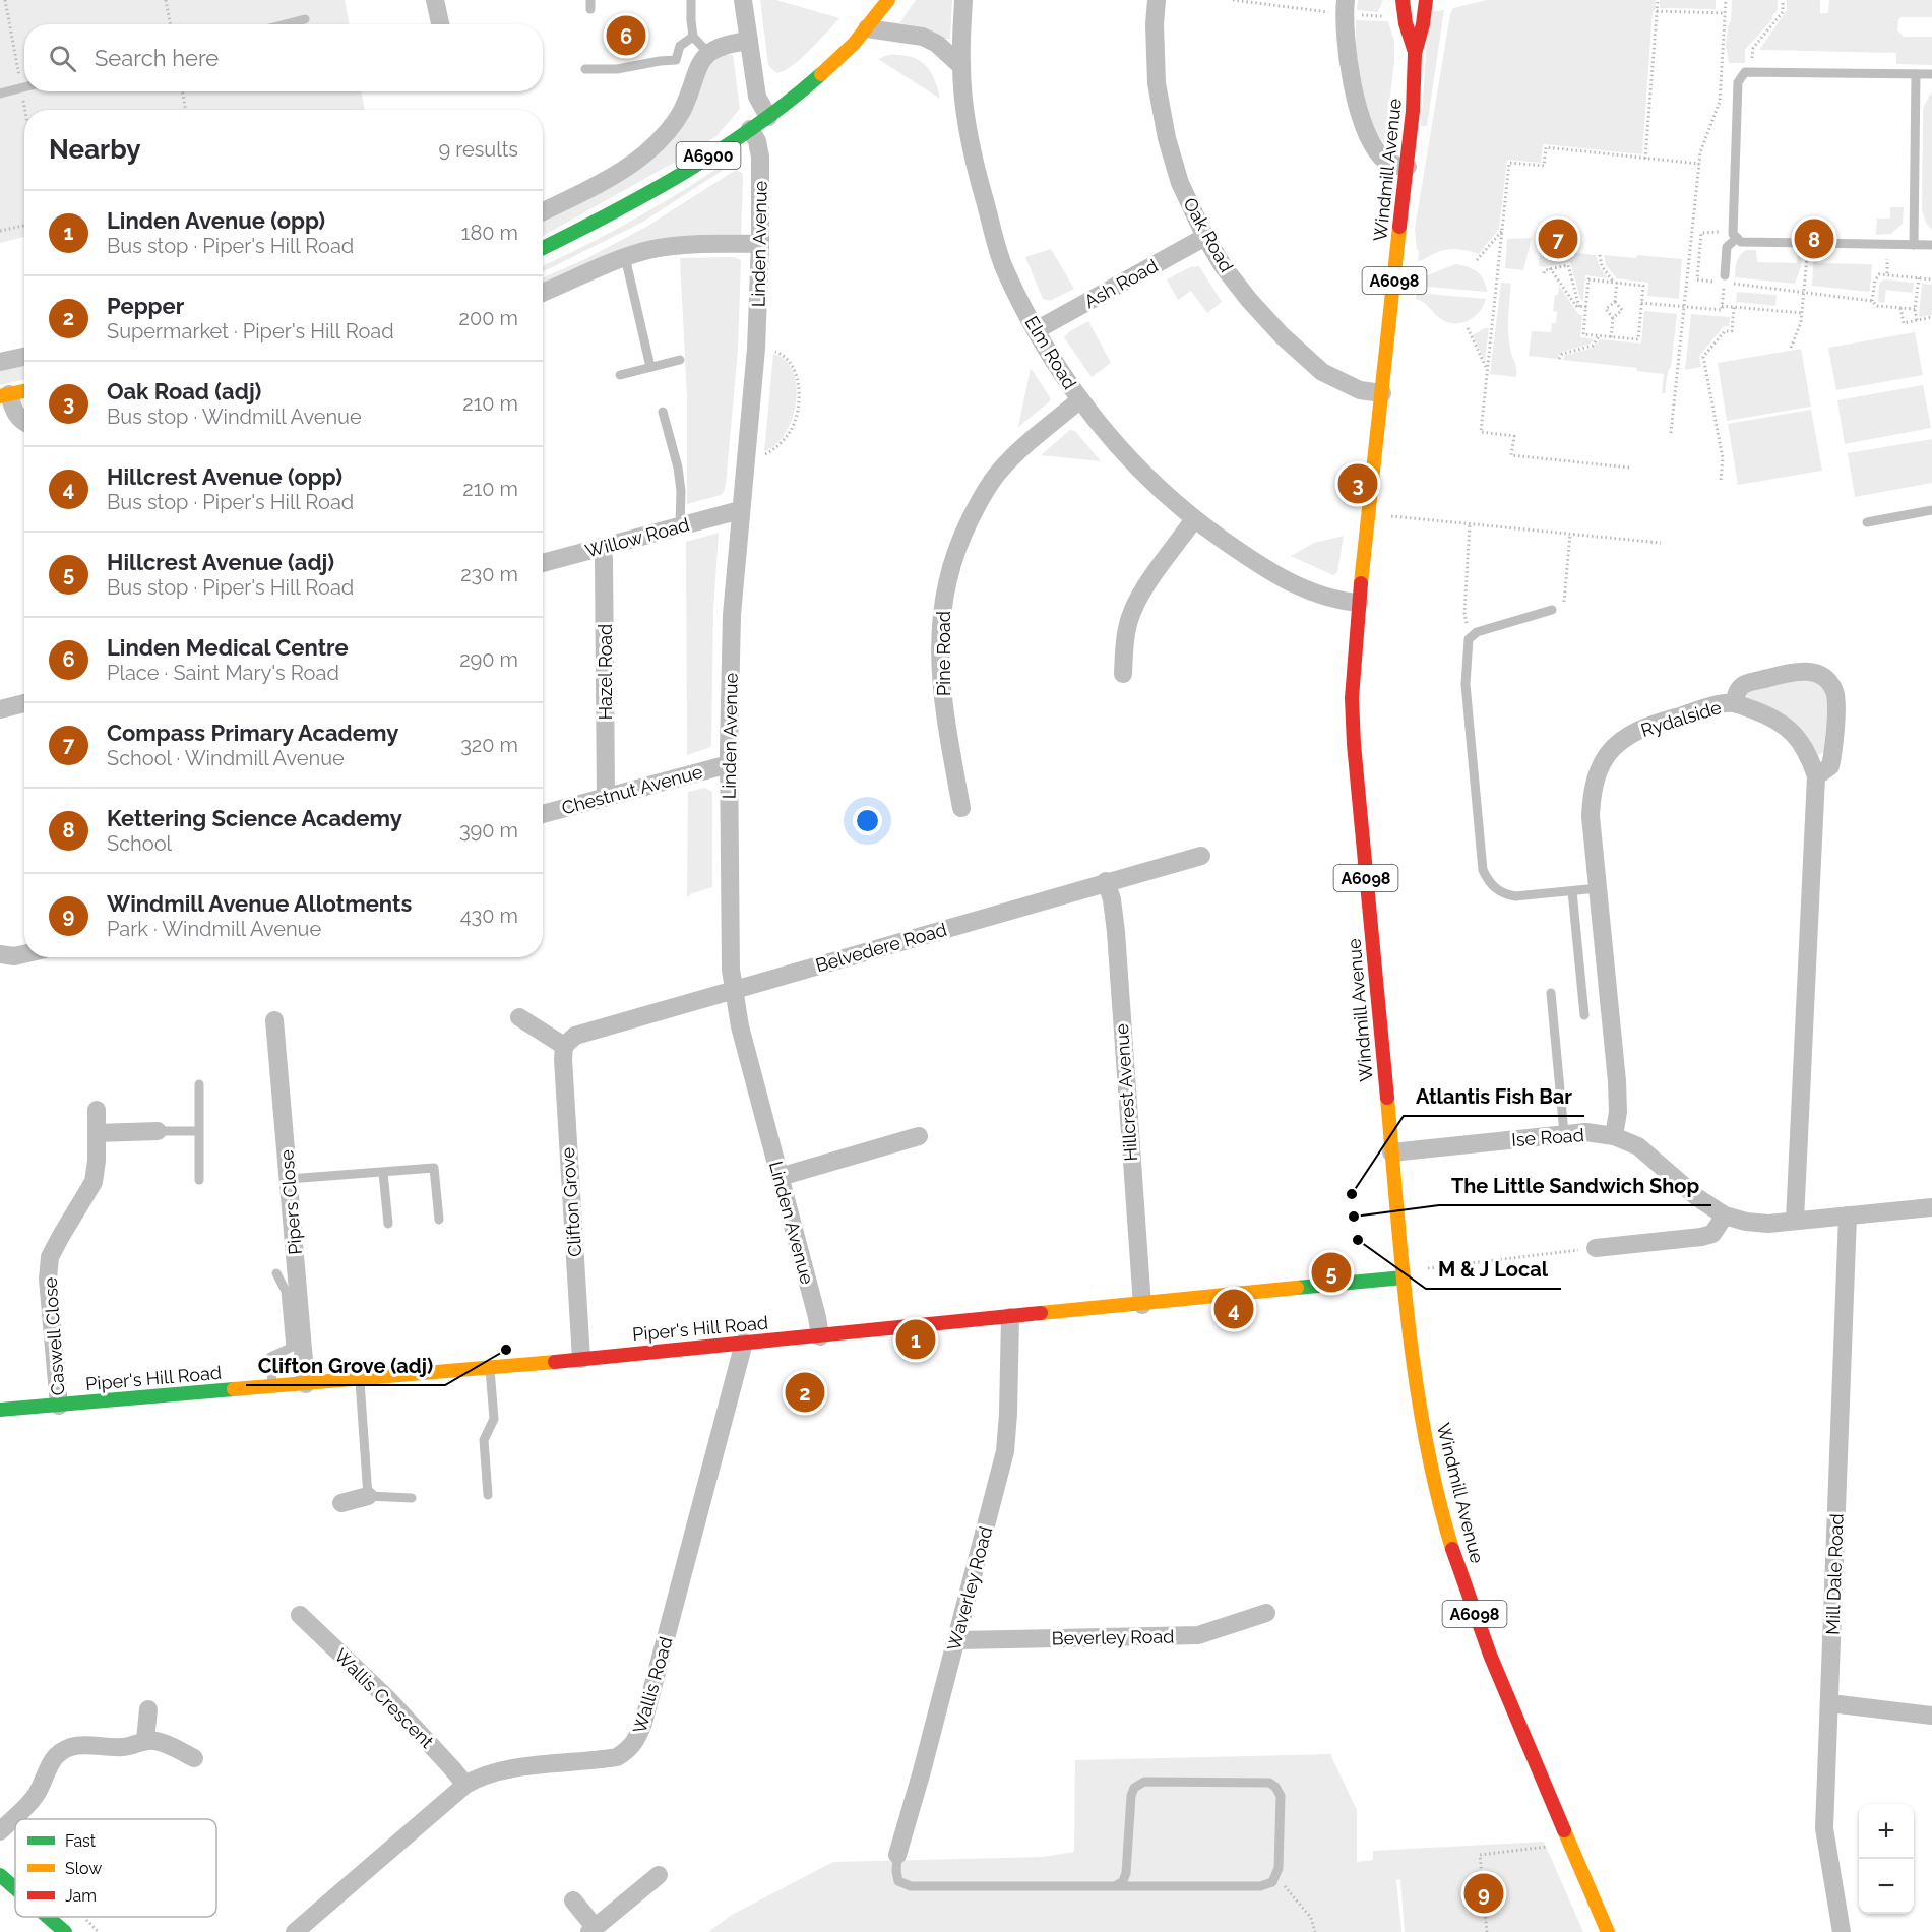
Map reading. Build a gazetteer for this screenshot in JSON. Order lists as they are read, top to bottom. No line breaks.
{"streets":{"main road":["A6900","Windmill Avenue","A6098","Piper's Hill Road"],"street":["Oak Road","Linden Avenue","Ash Road","Elm Road","Willow Road","Pine Road","Hazel Road","Rydalside","Chestnut Avenue","Belvedere Road","Hillcrest Avenue","Ise Road","Pipers Close","Clifton Grove","Caswell Close","Mill Dale Road","Waverley Road","Beverley Road","Wallis Road","Wallis Crescent"]},"crossings":[["A6900","Linden Avenue"],["Windmill Avenue","Oak Road"],["Windmill Avenue","Elm Road"],["Windmill Avenue","Ise Road"],["Windmill Avenue","Piper's Hill Road"],["Oak Road","Ash Road"],["Linden Avenue","Willow Road"],["Linden Avenue","Chestnut Avenue"],["Linden Avenue","Belvedere Road"],["Linden Avenue","Piper's Hill Road"],["Ash Road","Elm Road"],["Elm Road","Pine Road"],["Willow Road","Hazel Road"],["Hazel Road","Chestnut Avenue"],["Rydalside","Ise Road"],["Belvedere Road","Hillcrest Avenue"],["Belvedere Road","Clifton Grove"],["Hillcrest Avenue","Piper's Hill Road"],["Ise Road","Mill Dale Road"],["Pipers Close","Piper's Hill Road"],["Clifton Grove","Piper's Hill Road"],["Piper's Hill Road","Caswell Close"],["Piper's Hill Road","Waverley Road"],["Piper's Hill Road","Wallis Road"],["Waverley Road","Beverley Road"],["Wallis Road","Wallis Crescent"]],"places":["Atlantis Fish Bar","The Little Sandwich Shop","M & J Local","Clifton Grove (adj)"],"legend":["Fast","Slow","Jam"],"page":{"pins":["6","7","8","3","5","4","1","2","9"],"search":"Search here","heading":["Nearby","9 results"],"list":[{"mark":"1","name":"Linden Avenue (opp)","note":"Bus stop · Piper's Hill Road","value":"180 m"},{"mark":"2","name":"Pepper","note":"Supermarket · Piper's Hill Road","value":"200 m"},{"mark":"3","name":"Oak Road (adj)","note":"Bus stop · Windmill Avenue","value":"210 m"},{"mark":"4","name":"Hillcrest Avenue (opp)","note":"Bus stop · Piper's Hill Road","value":"210 m"},{"mark":"5","name":"Hillcrest Avenue (adj)","note":"Bus stop · Piper's Hill Road","value":"230 m"},{"mark":"6","name":"Linden Medical Centre","note":"Place · Saint Mary's Road","value":"290 m"},{"mark":"7","name":"Compass Primary Academy","note":"School · Windmill Avenue","value":"320 m"},{"mark":"8","name":"Kettering Science Academy","note":"School","value":"390 m"},{"mark":"9","name":"Windmill Avenue Allotments","note":"Park · Windmill Avenue","value":"430 m"}],"map_buttons":["+","−"]}}
